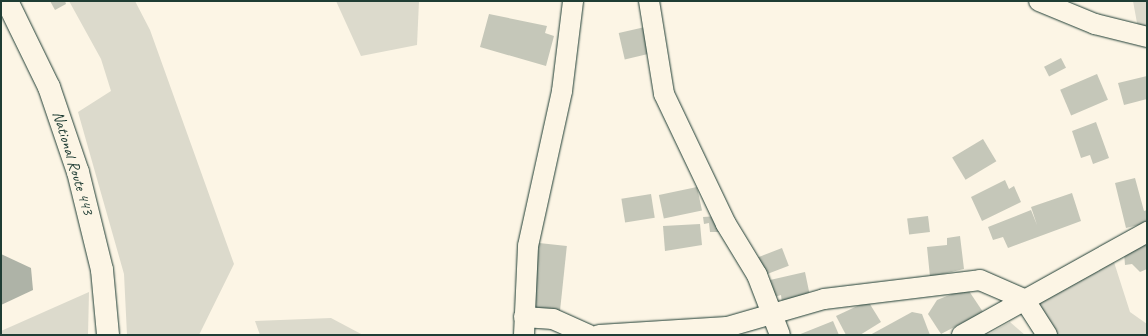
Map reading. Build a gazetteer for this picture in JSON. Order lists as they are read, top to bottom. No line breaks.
{"streets":{"highway":["National Route 443"]}}
